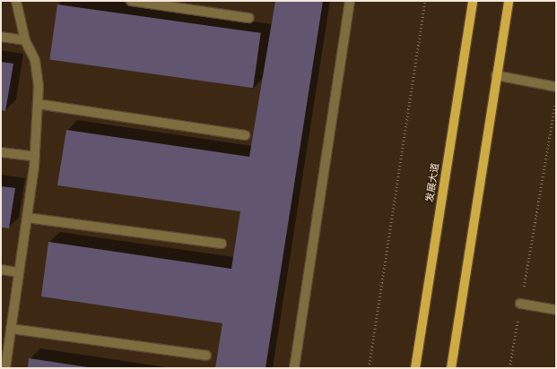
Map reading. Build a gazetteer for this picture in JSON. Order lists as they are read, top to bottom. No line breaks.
{"streets":{"main road":["发展大道"]}}
